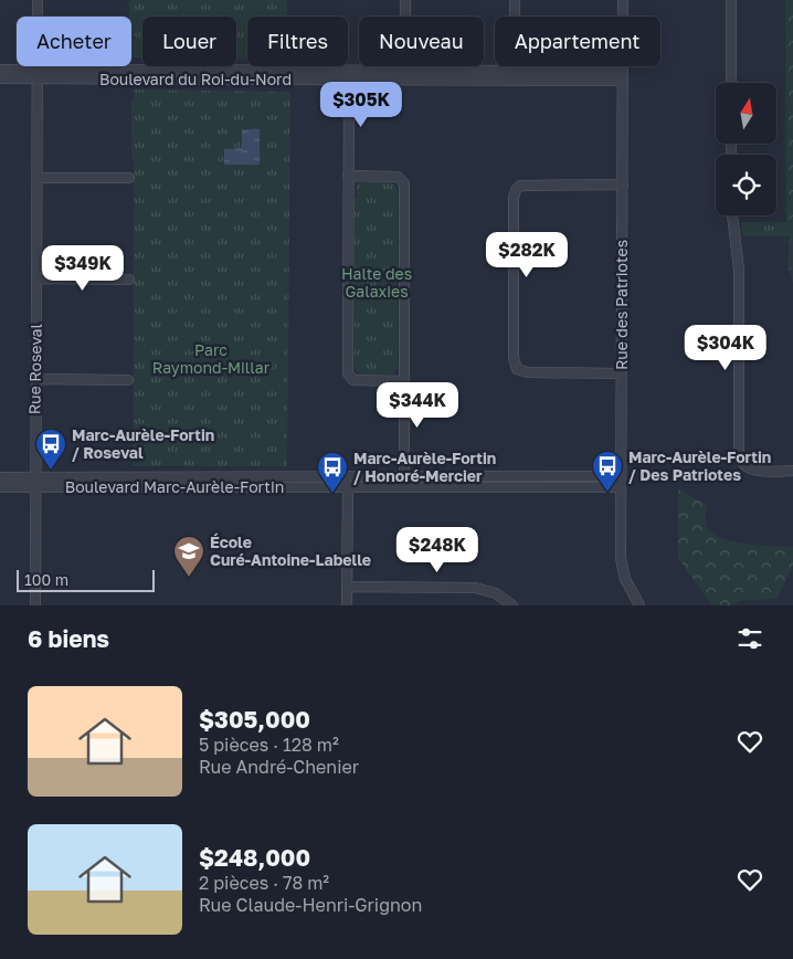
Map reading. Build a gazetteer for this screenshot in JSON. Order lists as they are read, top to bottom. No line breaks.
{"streets":{"street":["Boulevard du Roi-du-Nord","Rue des Patriotes","Rue Roseval","Boulevard Marc-Aurèle-Fortin"]},"crossings":[["Boulevard du Roi-du-Nord","Rue des Patriotes"],["Boulevard du Roi-du-Nord","Rue Roseval"],["Rue des Patriotes","Boulevard Marc-Aurèle-Fortin"],["Rue Roseval","Boulevard Marc-Aurèle-Fortin"]],"parks":["Halte des Galaxies","Parc Raymond-Millar"],"places":{"bus stop":["Marc-Aurèle-Fortin / Roseval","Marc-Aurèle-Fortin / Des Patriotes","Marc-Aurèle-Fortin / Honoré-Mercier"],"school or university":["École Curé-Antoine-Labelle"]},"scale_bar":"100 m","north":"top","page":{"chip":["Acheter","Louer","Filtres","Nouveau","Appartement"],"price":["$305K","$282K","$349K","$304K","$344K","$248K"],"scale":"100 m","heading":"6 biens","list":[{"name":"$305,000","note":"5 pièces · 128 m² · Rue André-Chenier"},{"name":"$248,000","note":"2 pièces · 78 m² · Rue Claude-Henri-Grignon"}]}}
